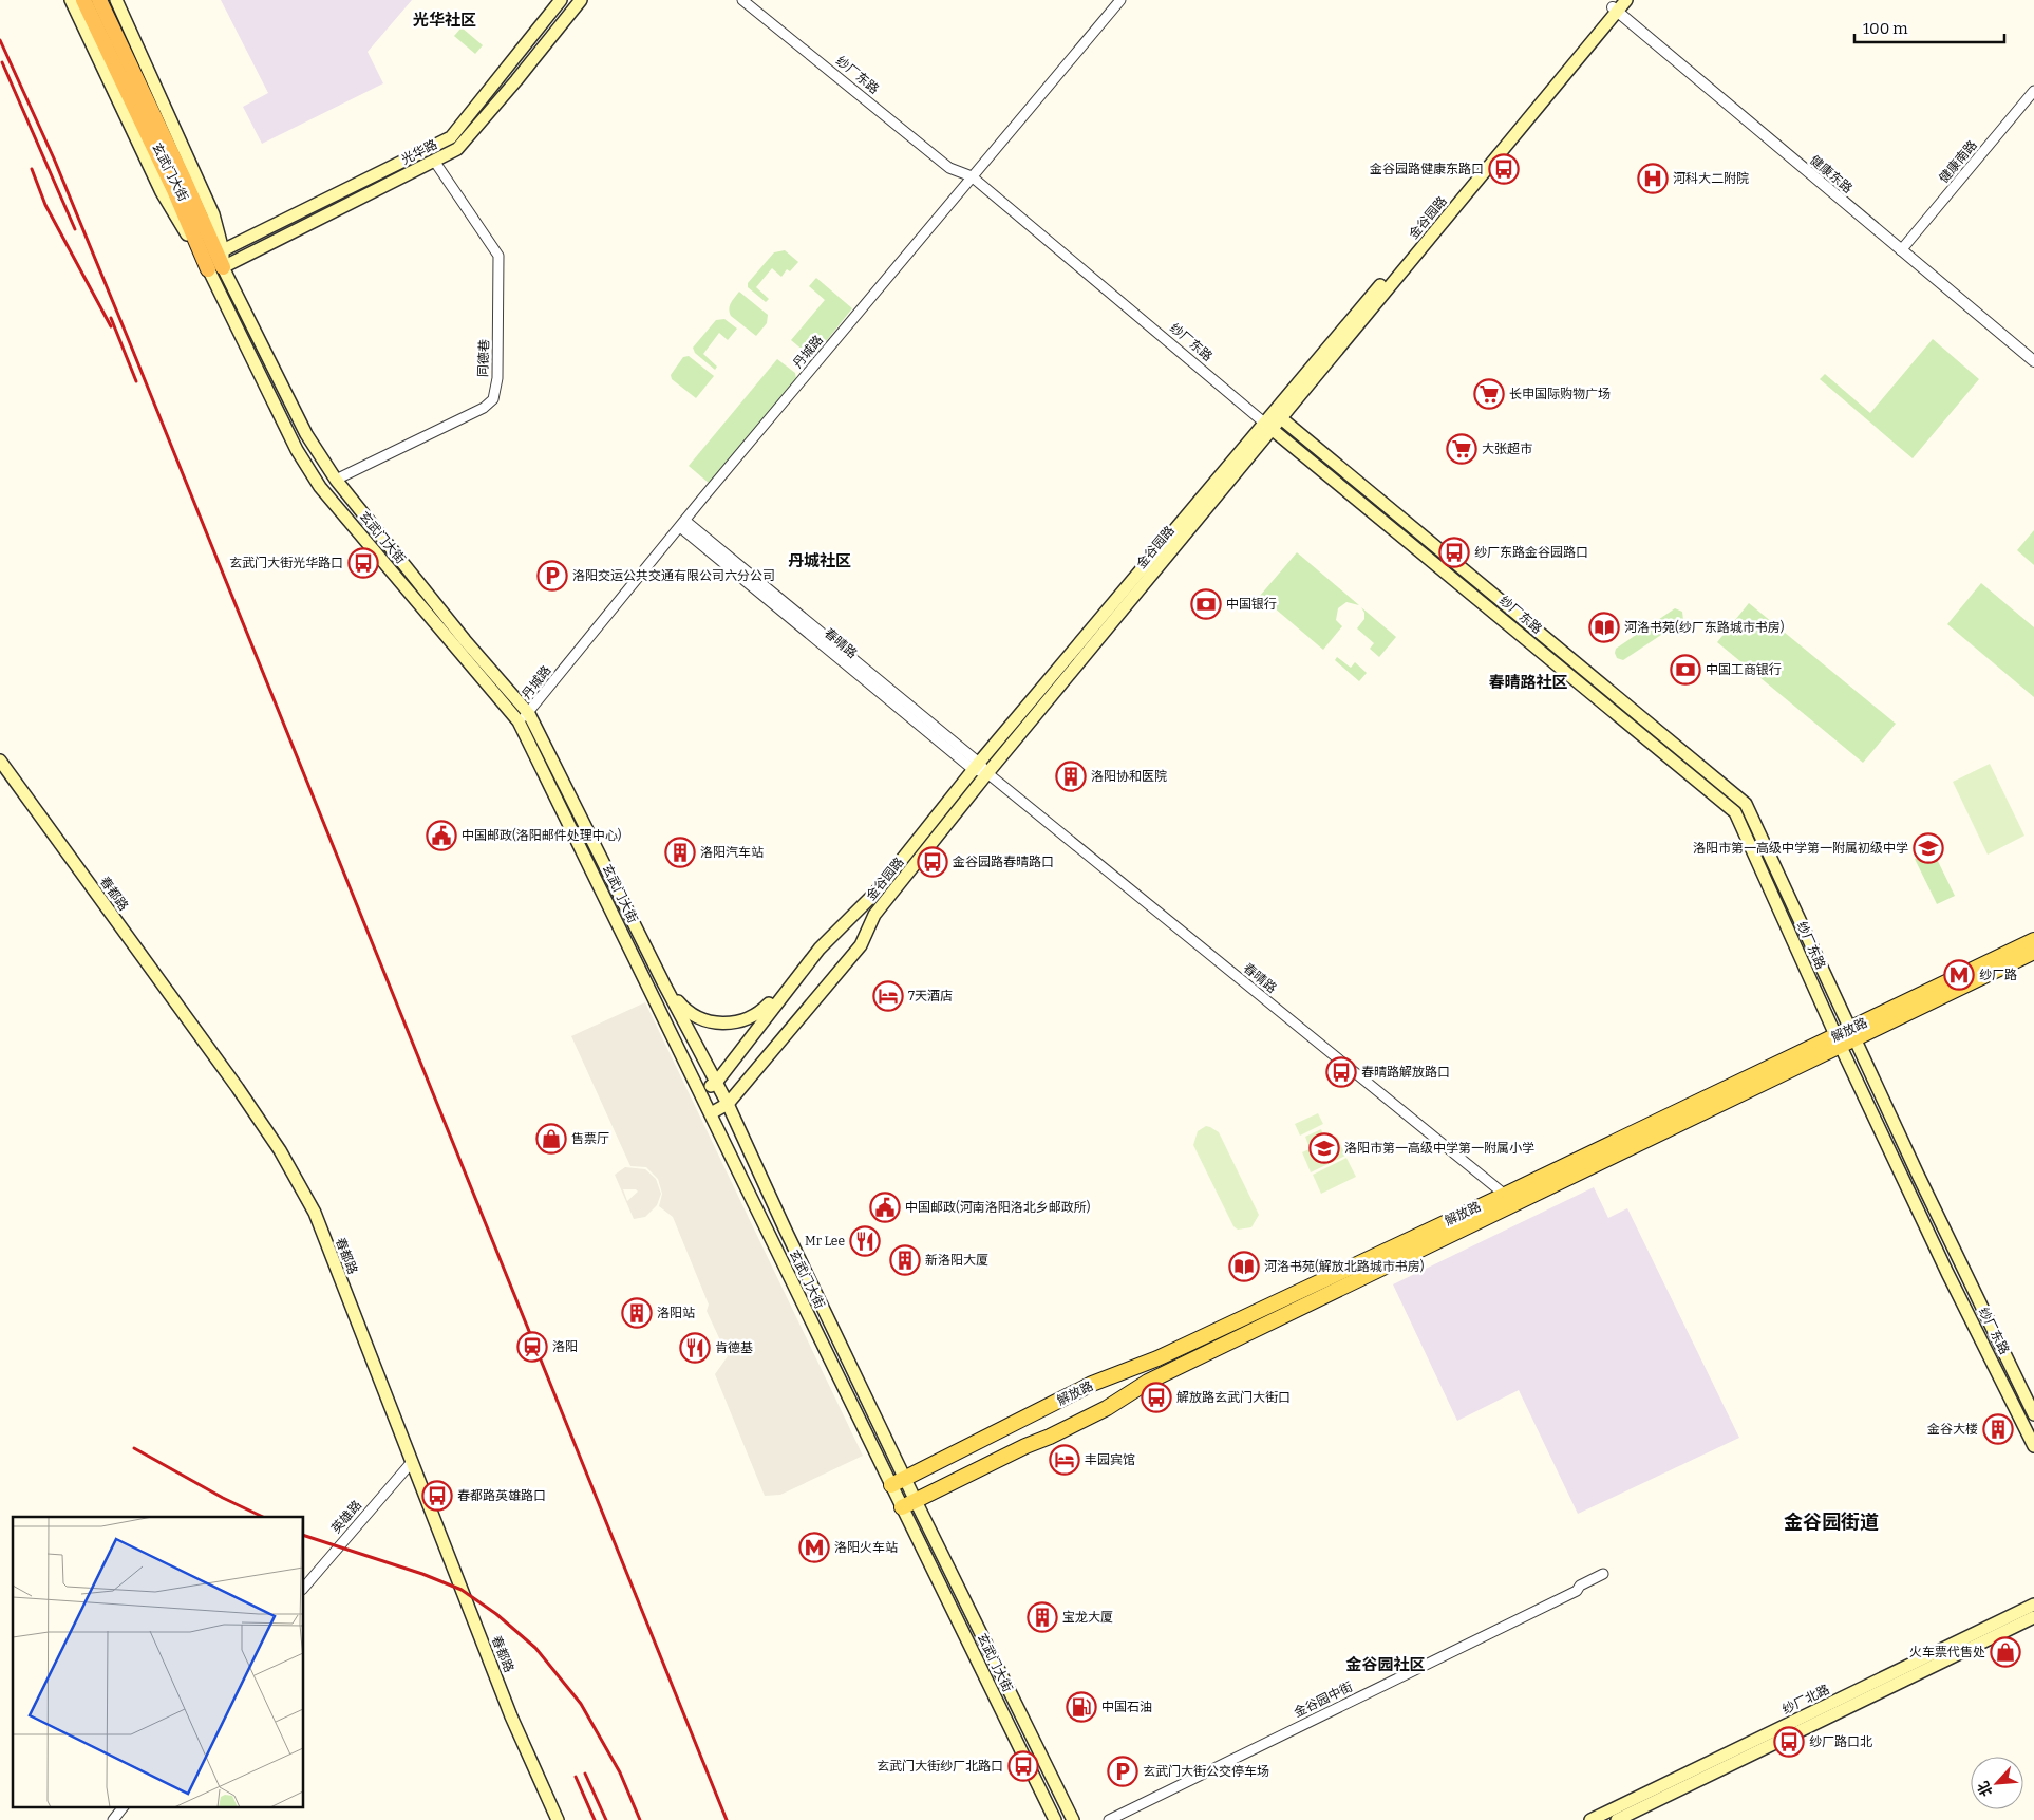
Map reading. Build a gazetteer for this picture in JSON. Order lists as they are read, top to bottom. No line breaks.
{"streets":{"main road":["纱厂东路","光华路","玄武门大街","金谷园路","春都路","解放路","纱厂北路"],"street":["健康南路","健康东路","丹城路","同德巷","春晴路","英雄路","金谷园中街"]},"crossings":[["纱厂东路","金谷园路"],["纱厂东路","丹城路"],["纱厂东路","解放路"],["光华路","玄武门大街"],["光华路","同德巷"],["健康南路","健康东路"],["玄武门大街","金谷园路"],["玄武门大街","丹城路"],["玄武门大街","同德巷"],["玄武门大街","解放路"],["健康东路","金谷园路"],["金谷园路","春晴路"],["丹城路","春晴路"],["春晴路","解放路"],["春都路","英雄路"]],"districts":["光华社区","丹城社区","春晴路社区","金谷园街道","金谷园社区"],"places":{"bus stop":["金谷园路健康东路口","纱厂东路金谷园路口","玄武门大街光华路口","金谷园路春晴路口","春晴路解放路口","解放路玄武门大街口","春都路英雄路口","纱厂路口北","玄武门大街纱厂北路口"],"hospital":["河科大二附院"],"supermarket":["长申国际购物广场","大张超市"],"parking":["洛阳交运公共交通有限公司六分公司","玄武门大街公交停车场"],"bank":["中国银行","中国工商银行"],"library":["河洛书苑(纱厂东路城市书房)","河洛书苑(解放北路城市书房)"],"building":["洛阳协和医院","洛阳汽车站","新洛阳大厦","洛阳站","金谷大楼","宝龙大厦"],"public building":["中国邮政(洛阳邮件处理中心)","中国邮政(河南洛阳洛北乡邮政所)"],"school or university":["洛阳市第一高级中学第一附属初级中学","洛阳市第一高级中学第一附属小学"],"metro station":["纱厂路","洛阳火车站"],"hotel":["7天酒店","丰园宾馆"],"shop":["售票厅","火车票代售处"],"restaurant":["Mr Lee","肯德基"],"station":["洛阳"],"fuel station":["中国石油"]},"scale_bar":"100 m","north":"bottom left"}
